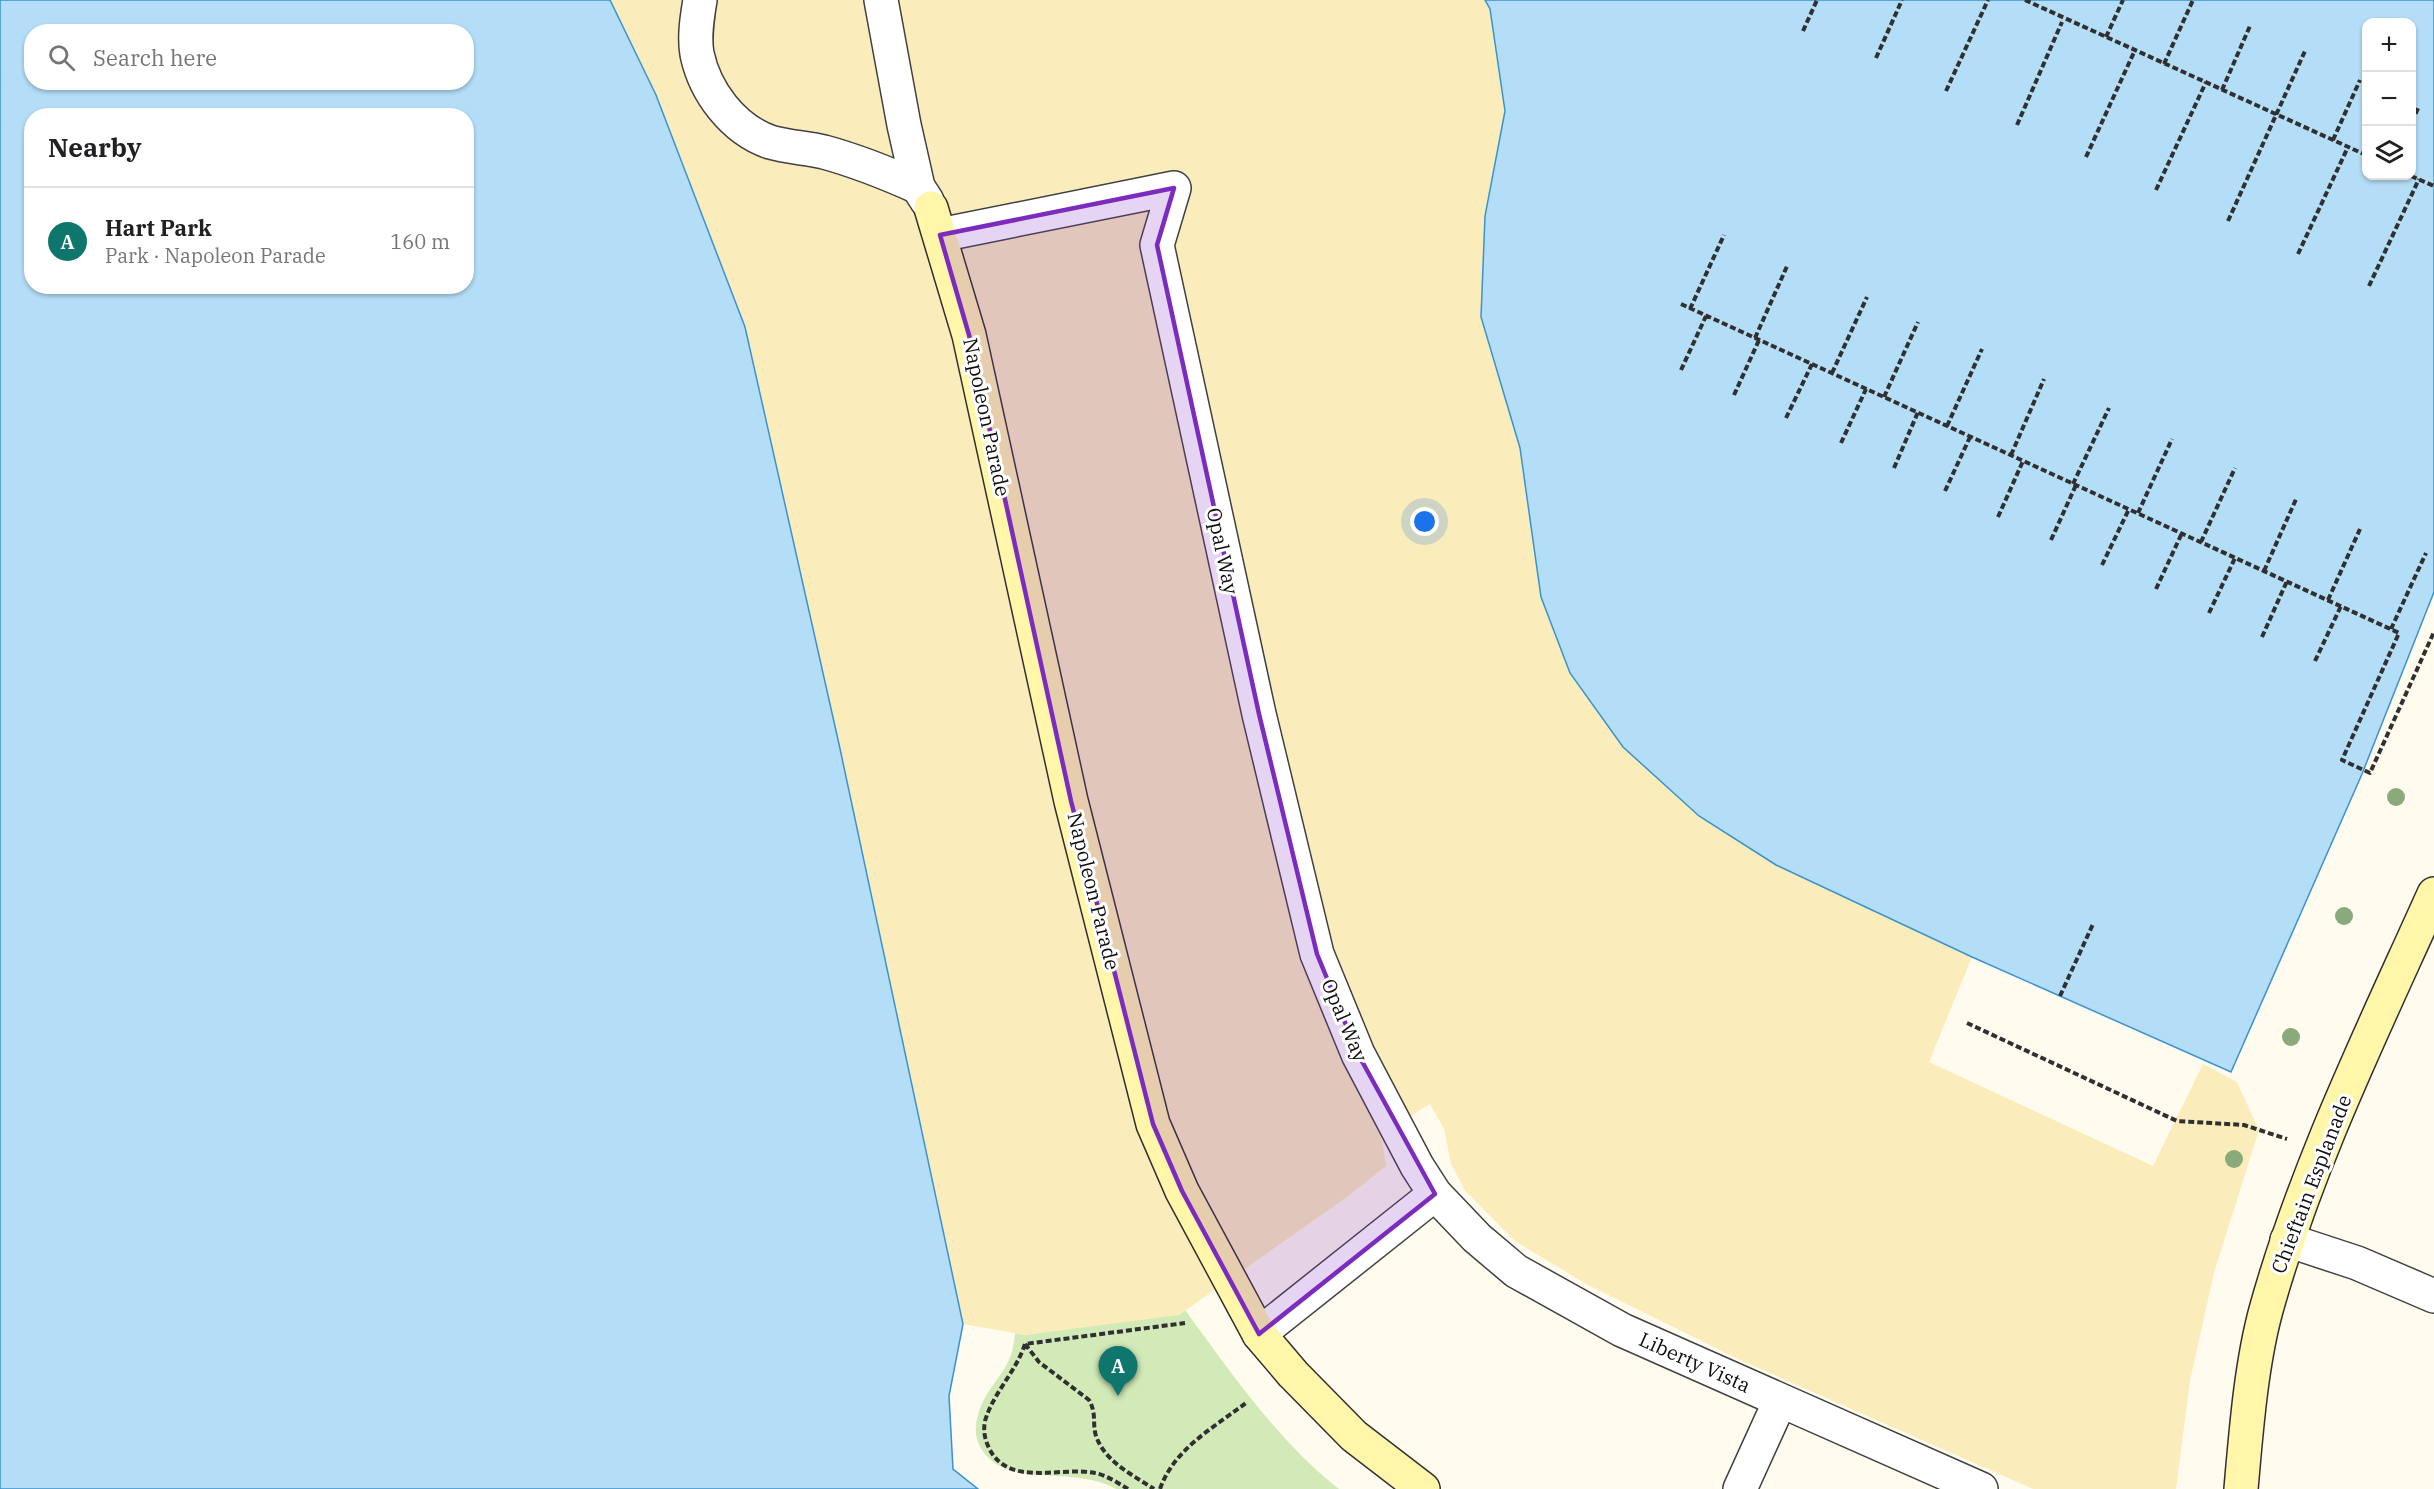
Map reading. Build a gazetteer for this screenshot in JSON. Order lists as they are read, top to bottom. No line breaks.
{"streets":{"street":["Napoleon Parade","Opal Way","Chieftain Esplanade","Liberty Vista"]},"crossings":[["Napoleon Parade","Opal Way"],["Opal Way","Liberty Vista"]],"page":{"map_buttons":["+","−"],"search":"Search here","heading":"Nearby","list":[{"mark":"A","name":"Hart Park","note":"Park · Napoleon Parade","value":"160 m"}],"pins":"A"}}
